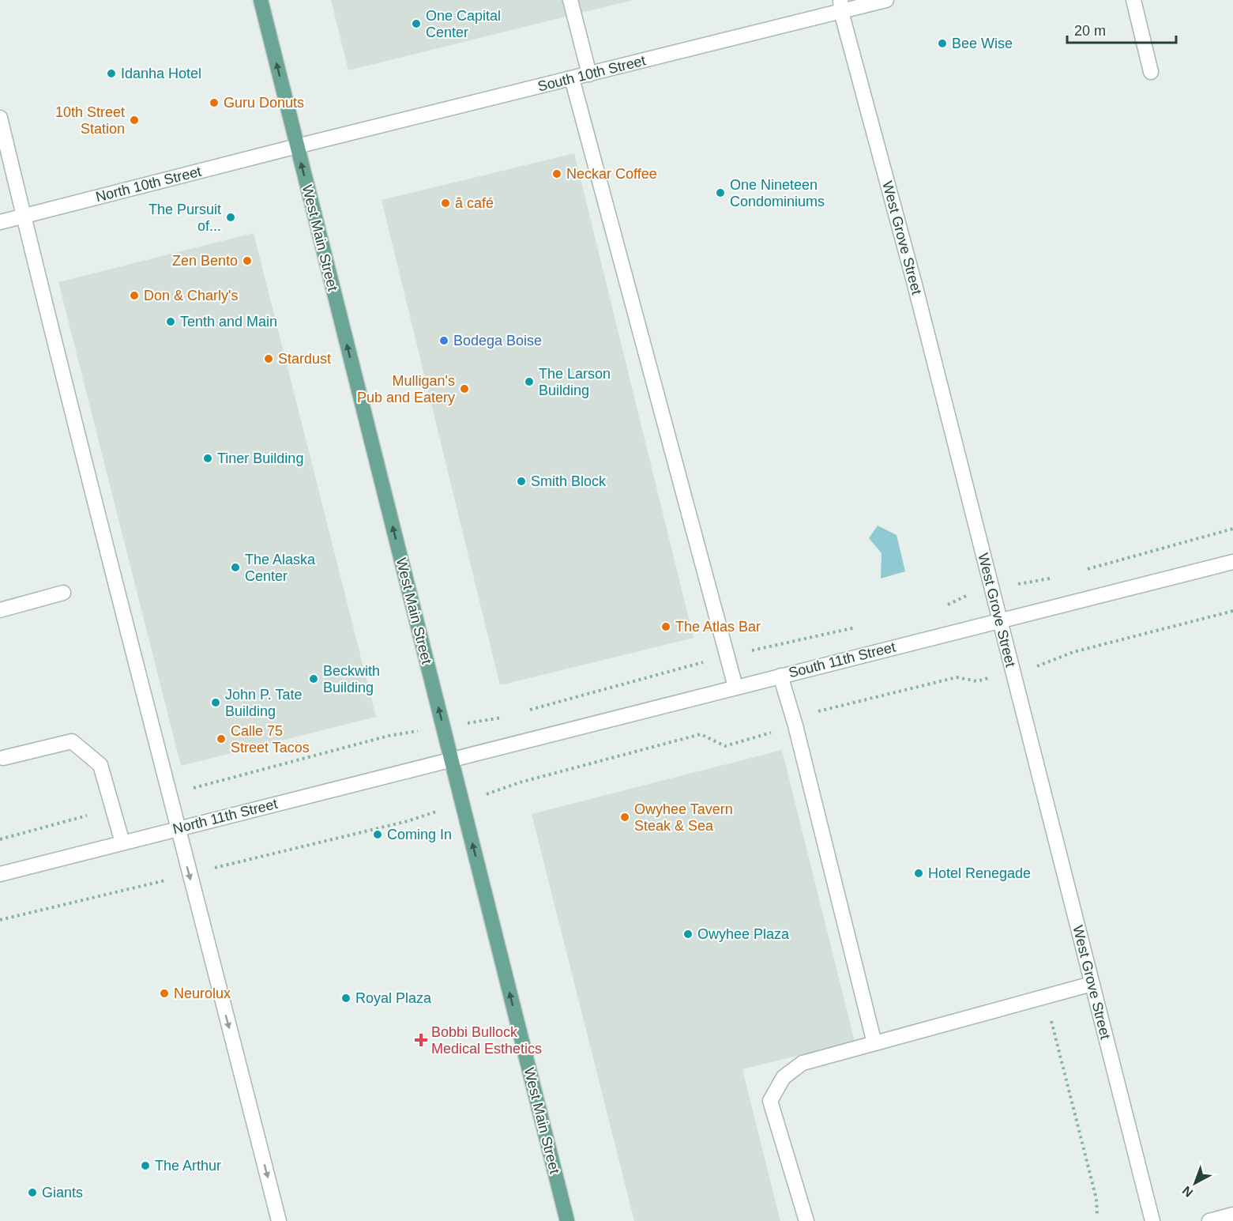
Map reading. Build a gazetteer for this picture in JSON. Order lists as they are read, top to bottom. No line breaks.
{"streets":{"main road":["West Main Street"],"street":["South 10th Street","North 10th Street","West Grove Street","South 11th Street","North 11th Street"]},"crossings":[["South 10th Street","North 10th Street"],["South 10th Street","West Main Street"],["South 10th Street","West Grove Street"],["North 10th Street","West Main Street"],["West Main Street","South 11th Street"],["West Main Street","North 11th Street"],["West Grove Street","South 11th Street"],["South 11th Street","North 11th Street"]],"one_way":["West Main Street"],"places":{"other":["One Capital Center","Bee Wise","Idanha Hotel","Guru Donuts","10th Street Station","Neckar Coffee","One Nineteen Condominiums","ā café","The Pursuit of...","Zen Bento","Don & Charly's","Tenth and Main","Bodega Boise","Stardust","The Larson Building","Mulligan's Pub and Eatery","Tiner Building","Smith Block","The Alaska Center","The Atlas Bar","Beckwith Building","John P. Tate Building","Calle 75 Street Tacos","Owyhee Tavern Steak & Sea","Coming In","Hotel Renegade","Owyhee Plaza","Neurolux","Royal Plaza","The Arthur","Giants"],"health":["Bobbi Bullock Medical Esthetics"]},"scale_bar":"20 m","north":"bottom left"}
